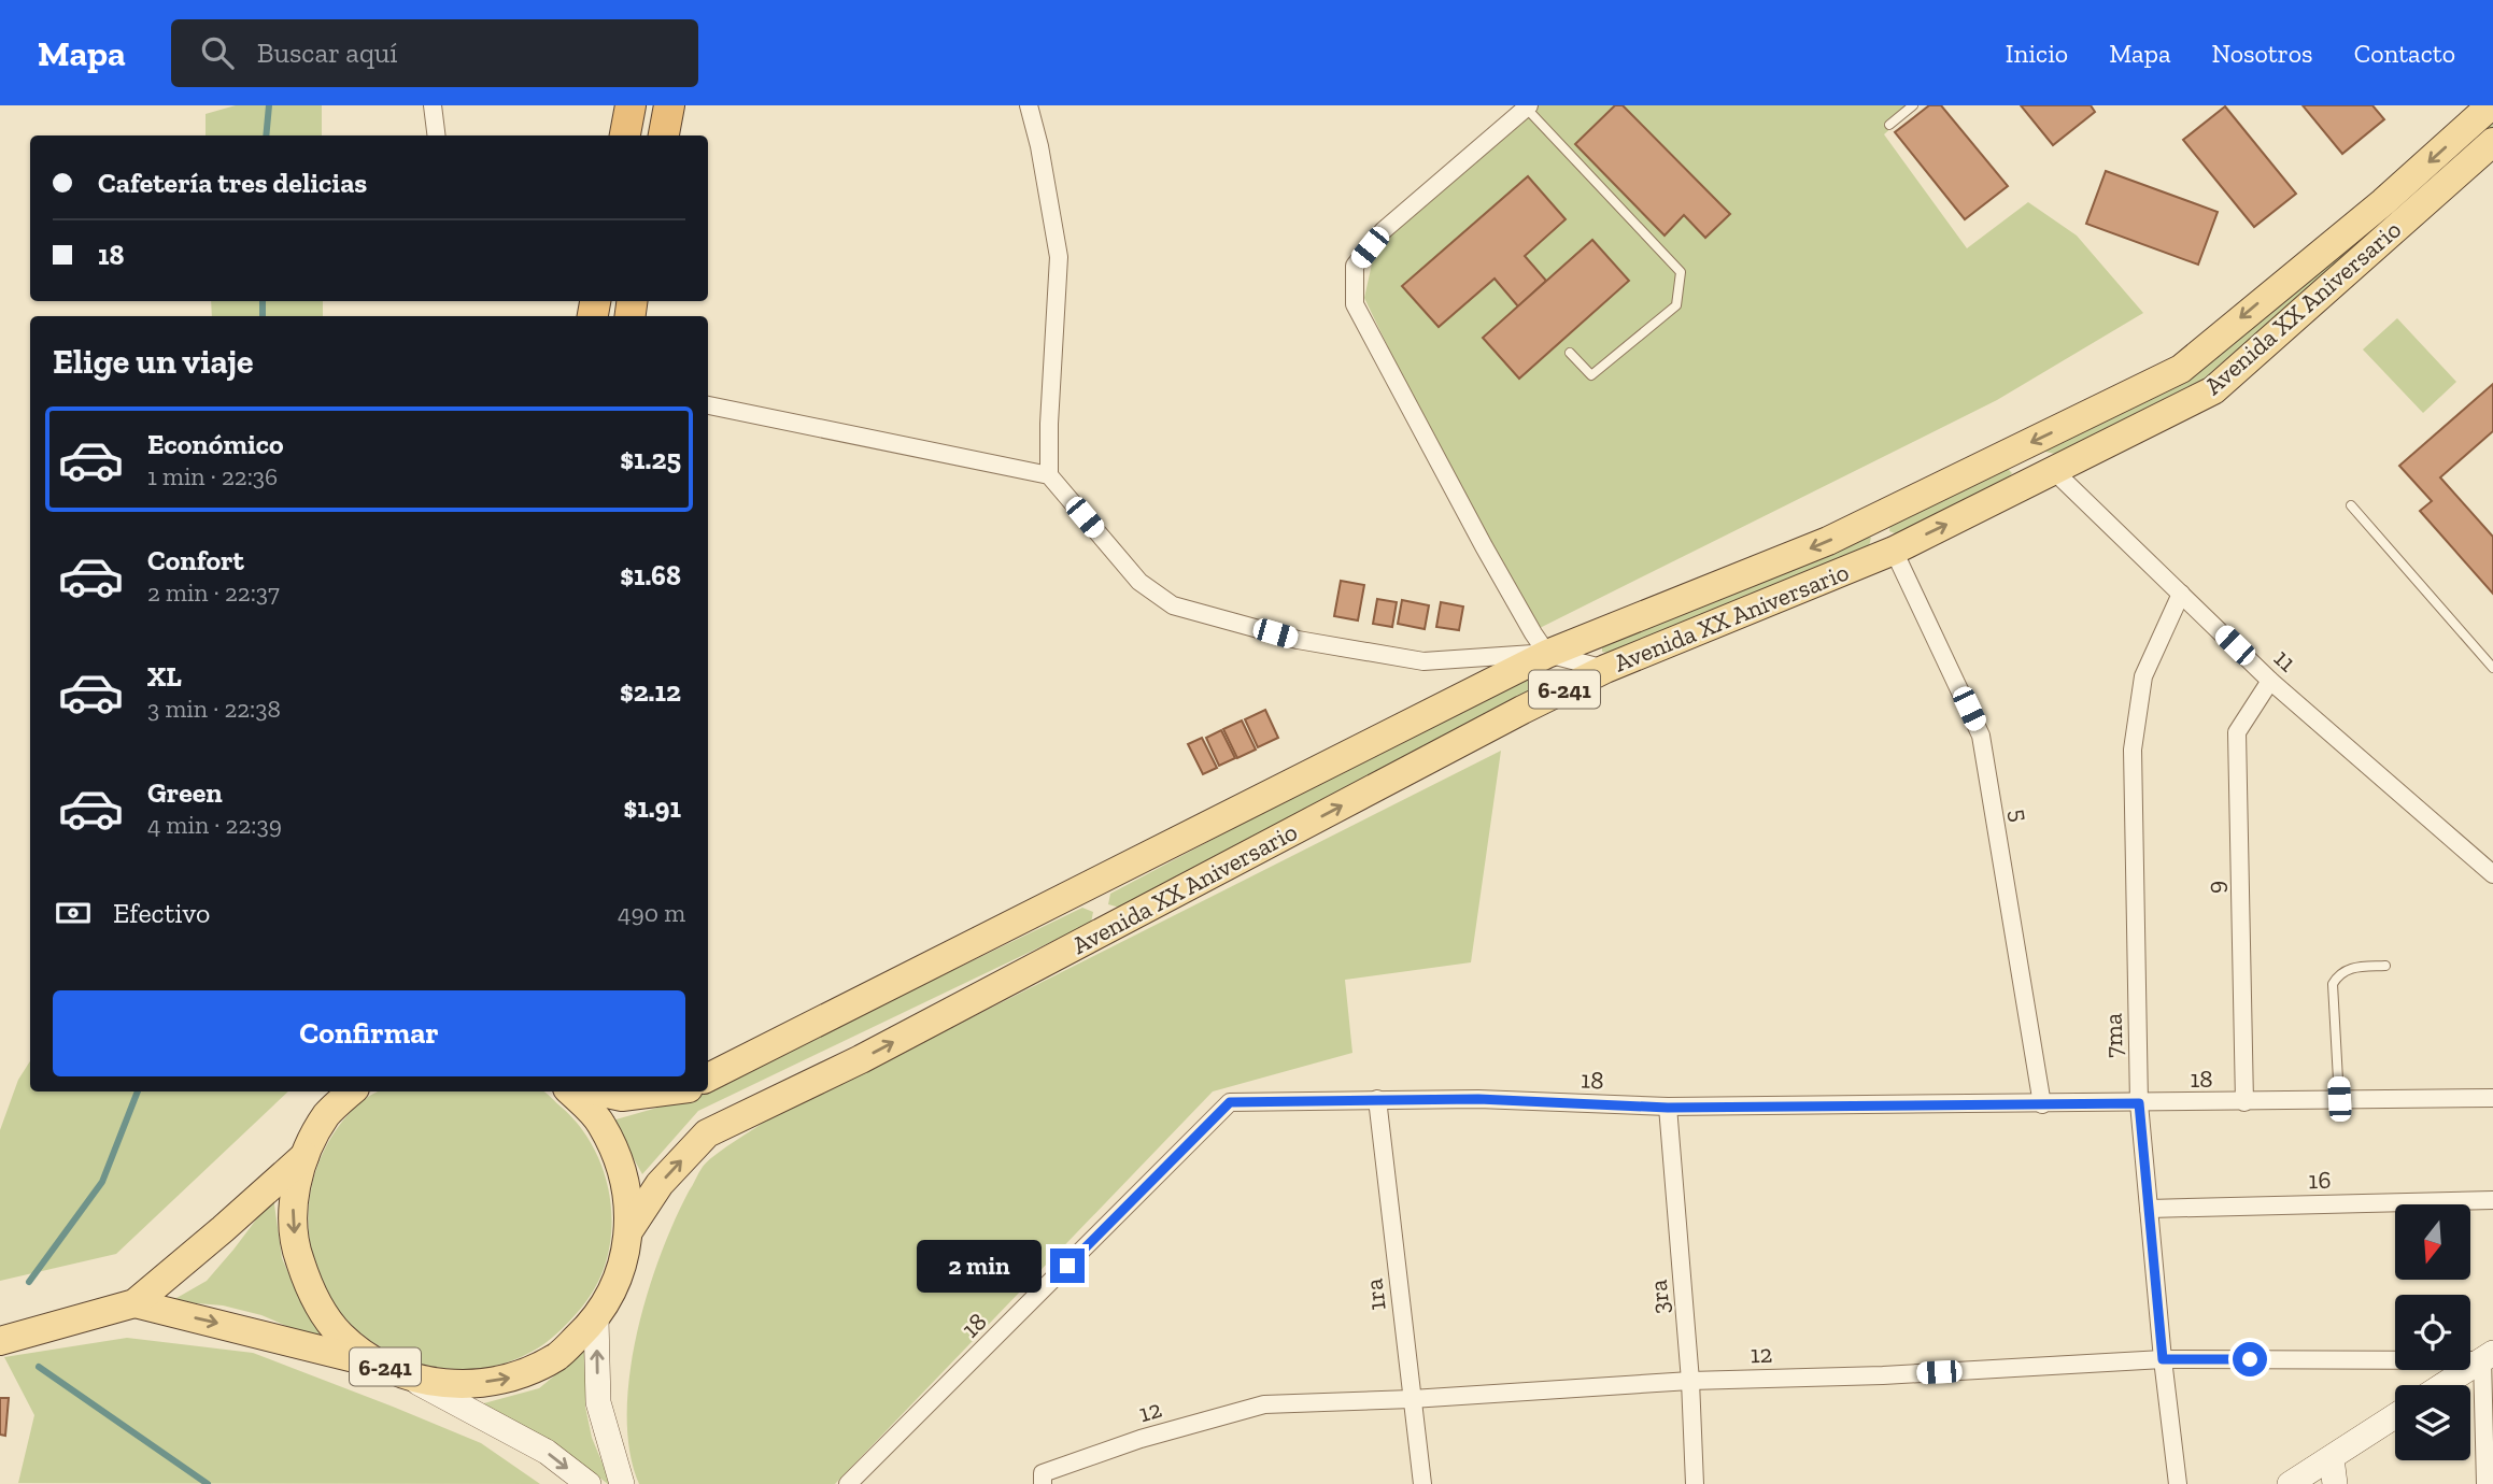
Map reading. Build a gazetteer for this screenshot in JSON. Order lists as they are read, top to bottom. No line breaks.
{"streets":{"main road":["Avenida XX Aniversario","6-241"],"street":["11","5","9","7ma","18","16","1ra","3ra","12"]},"crossings":[["Avenida XX Aniversario","11"],["Avenida XX Aniversario","6-241"],["Avenida XX Aniversario","5"],["11","9"],["11","7ma"],["5","18"],["9","18"],["7ma","18"],["7ma","16"],["7ma","12"],["18","1ra"],["18","3ra"],["1ra","12"],["3ra","12"]],"north":"bottom","page":{"header":"Mapa","search":"Buscar aquí","nav":["Inicio","Mapa","Nosotros","Contacto"],"banner":["Cafetería tres delicias","18"],"heading":"Elige un viaje","list":[{"name":"Económico","note":"1 min · 22:36","value":"$1.25"},{"name":"Confort","note":"2 min · 22:37","value":"$1.68"},{"name":"XL","note":"3 min · 22:38","value":"$2.12"},{"name":"Green","note":"4 min · 22:39","value":"$1.91"}],"pay":["Efectivo","490 m"],"buttons":"Confirmar","bubble":"2 min"}}
